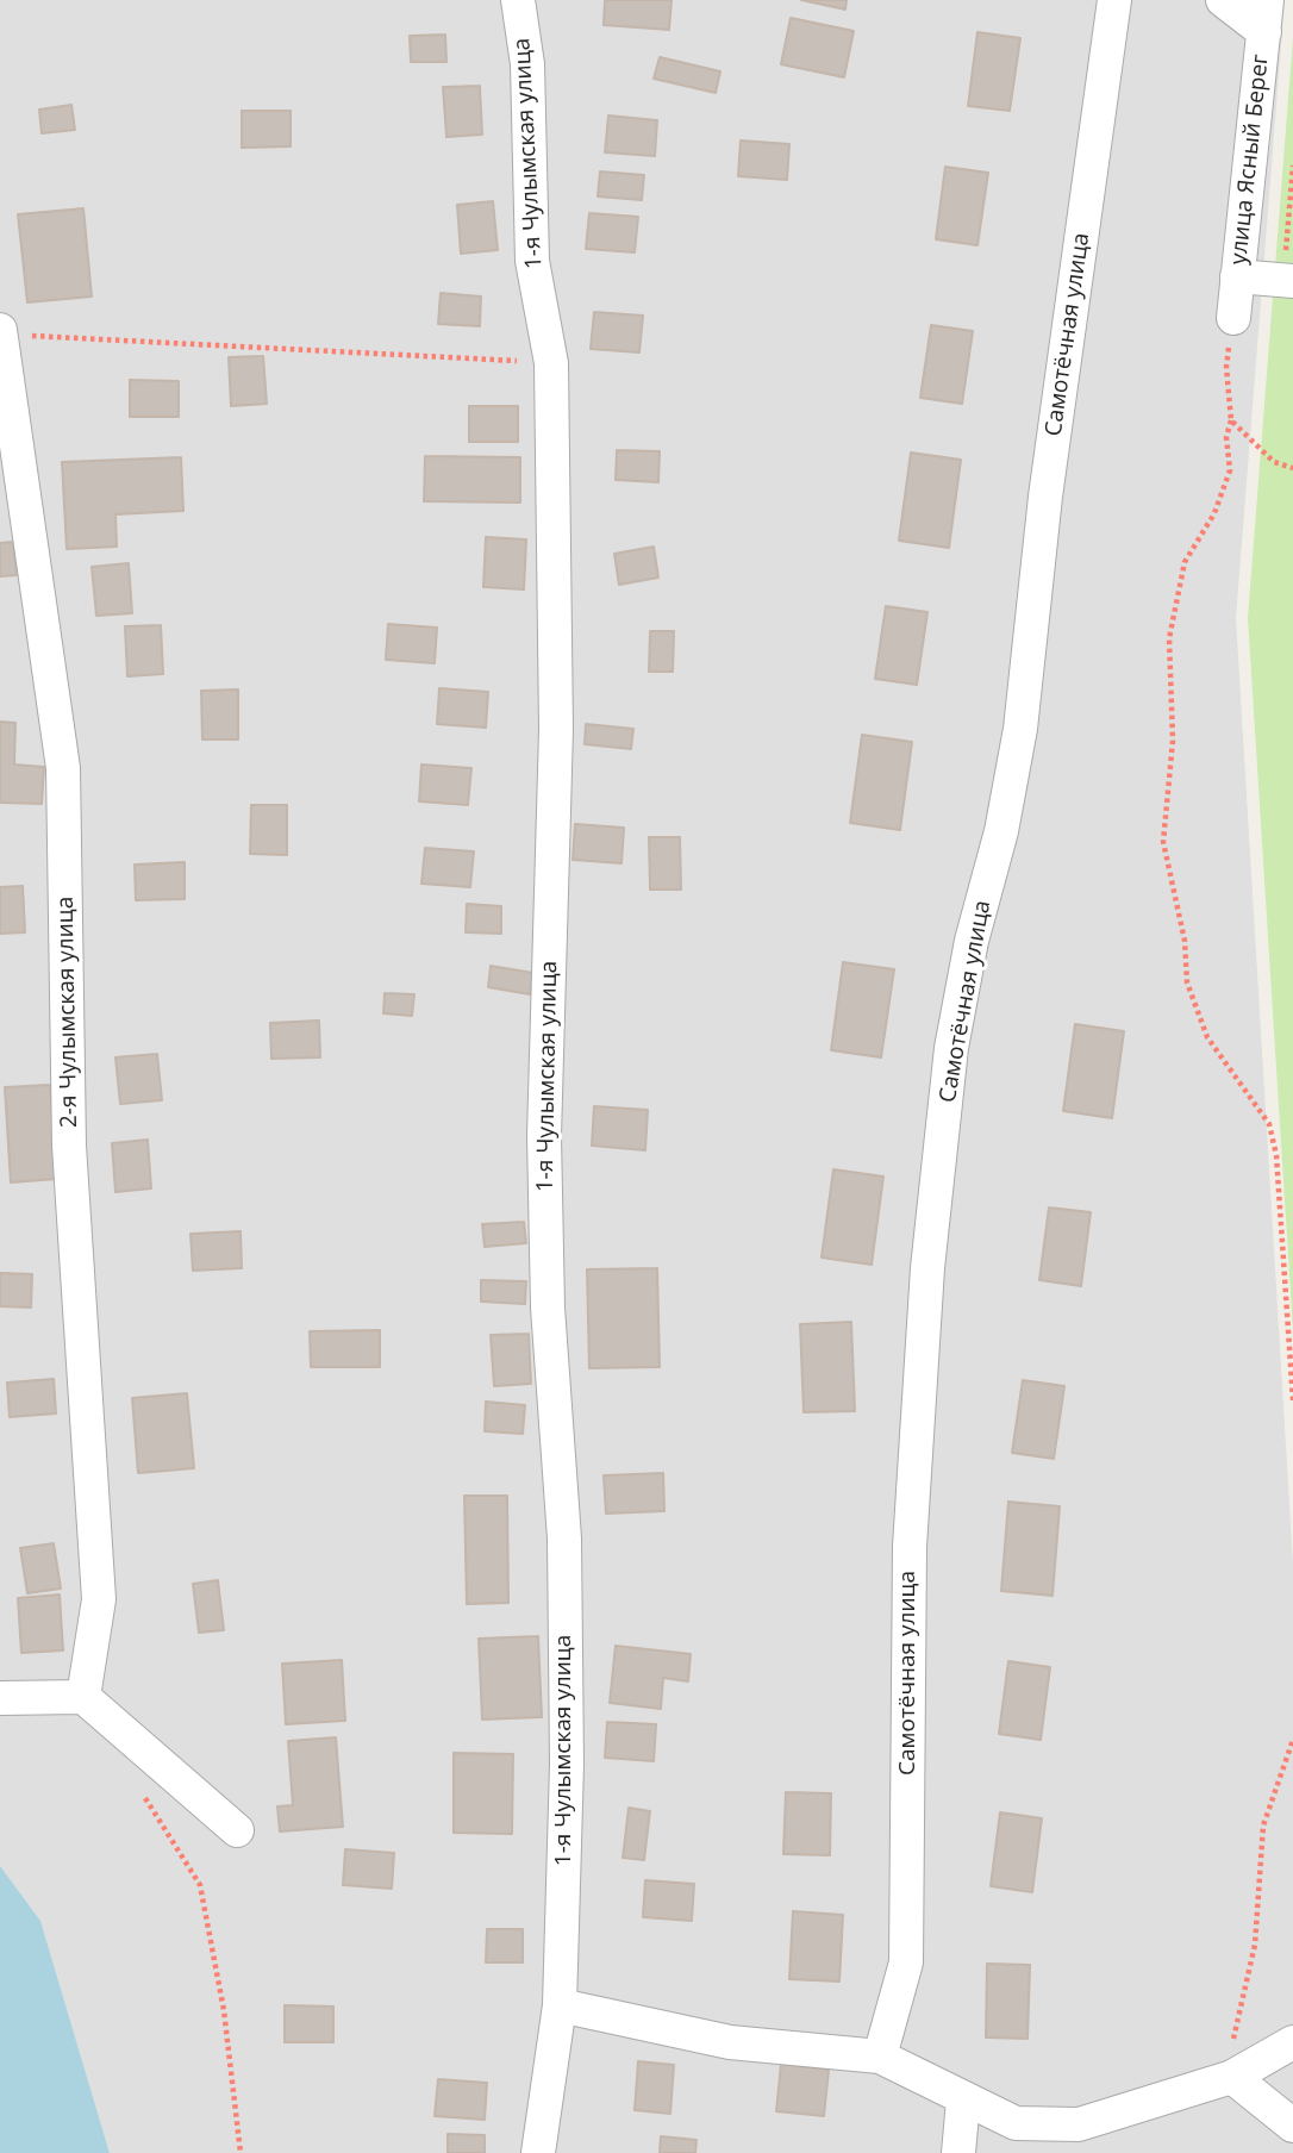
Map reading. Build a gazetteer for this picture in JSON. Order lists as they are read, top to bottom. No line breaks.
{"streets":{"street":["1-я Чулымская улица","улица Ясный Берег","Самотёчная улица","2-я Чулымская улица"]}}
